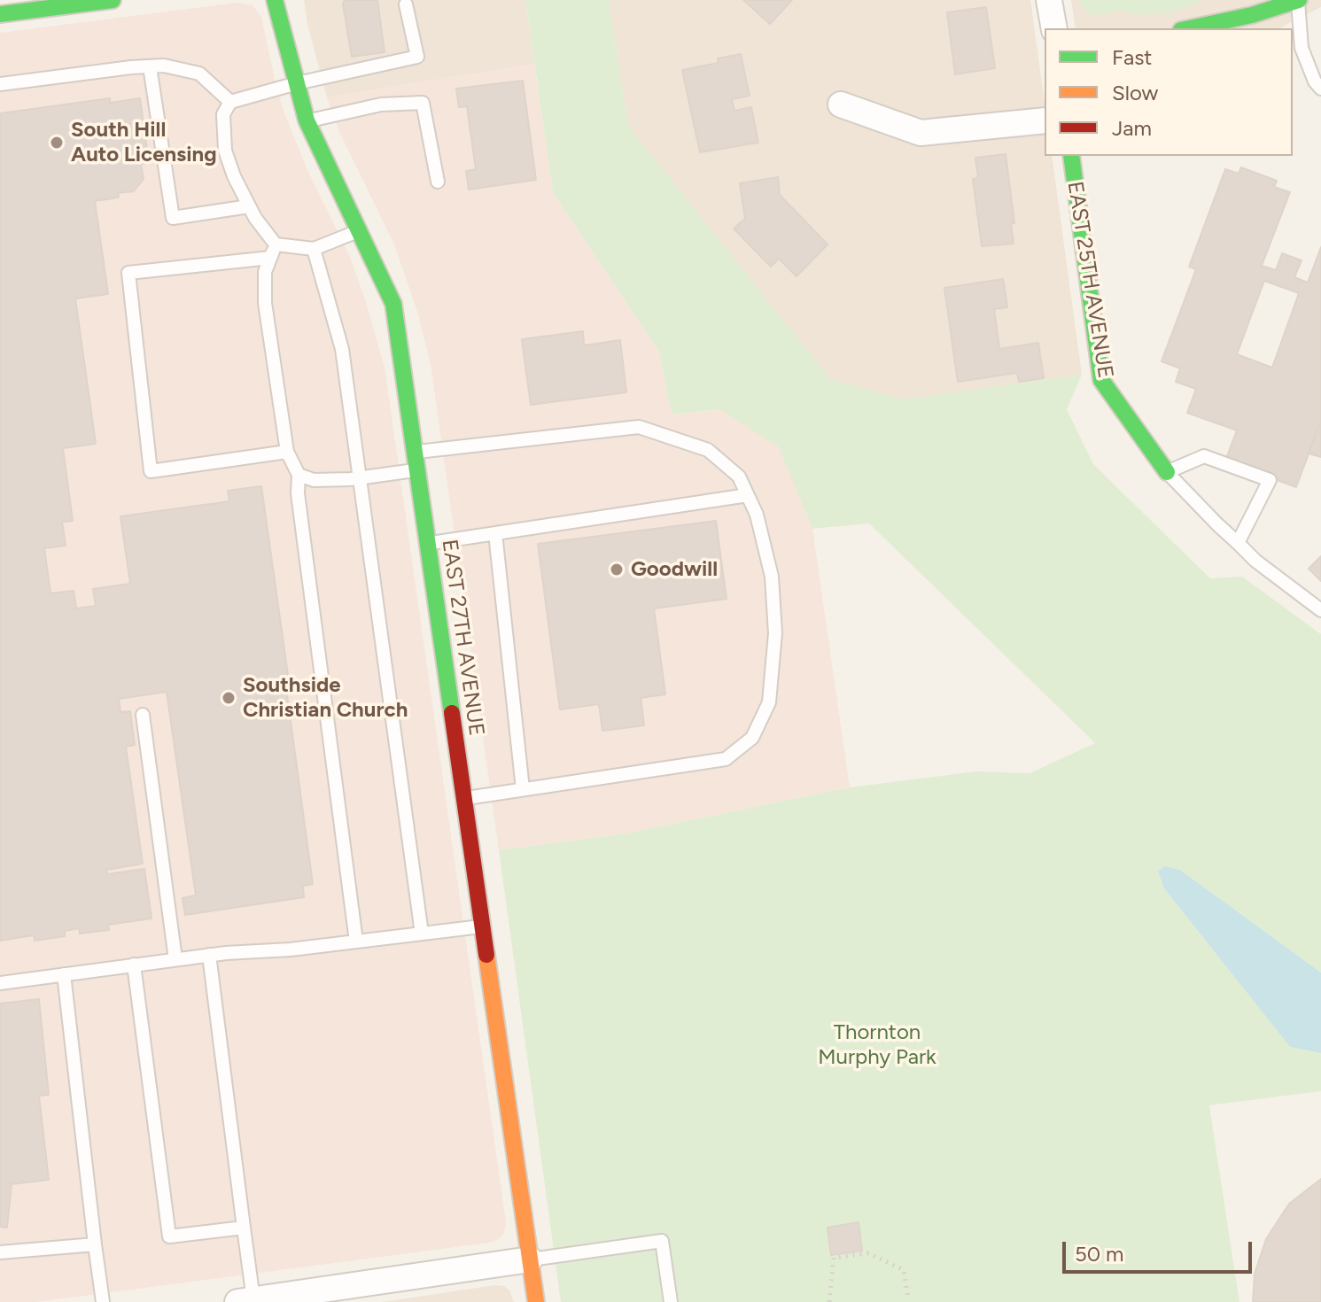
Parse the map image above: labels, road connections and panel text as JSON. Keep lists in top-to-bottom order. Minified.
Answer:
{"streets":{"street":["EAST 25TH AVENUE","EAST 27TH AVENUE"]},"parks":["Thornton Murphy Park"],"places":["South Hill Auto Licensing","Goodwill","Southside Christian Church"],"legend":["Fast","Slow","Jam"],"scale_bar":"50 m"}
